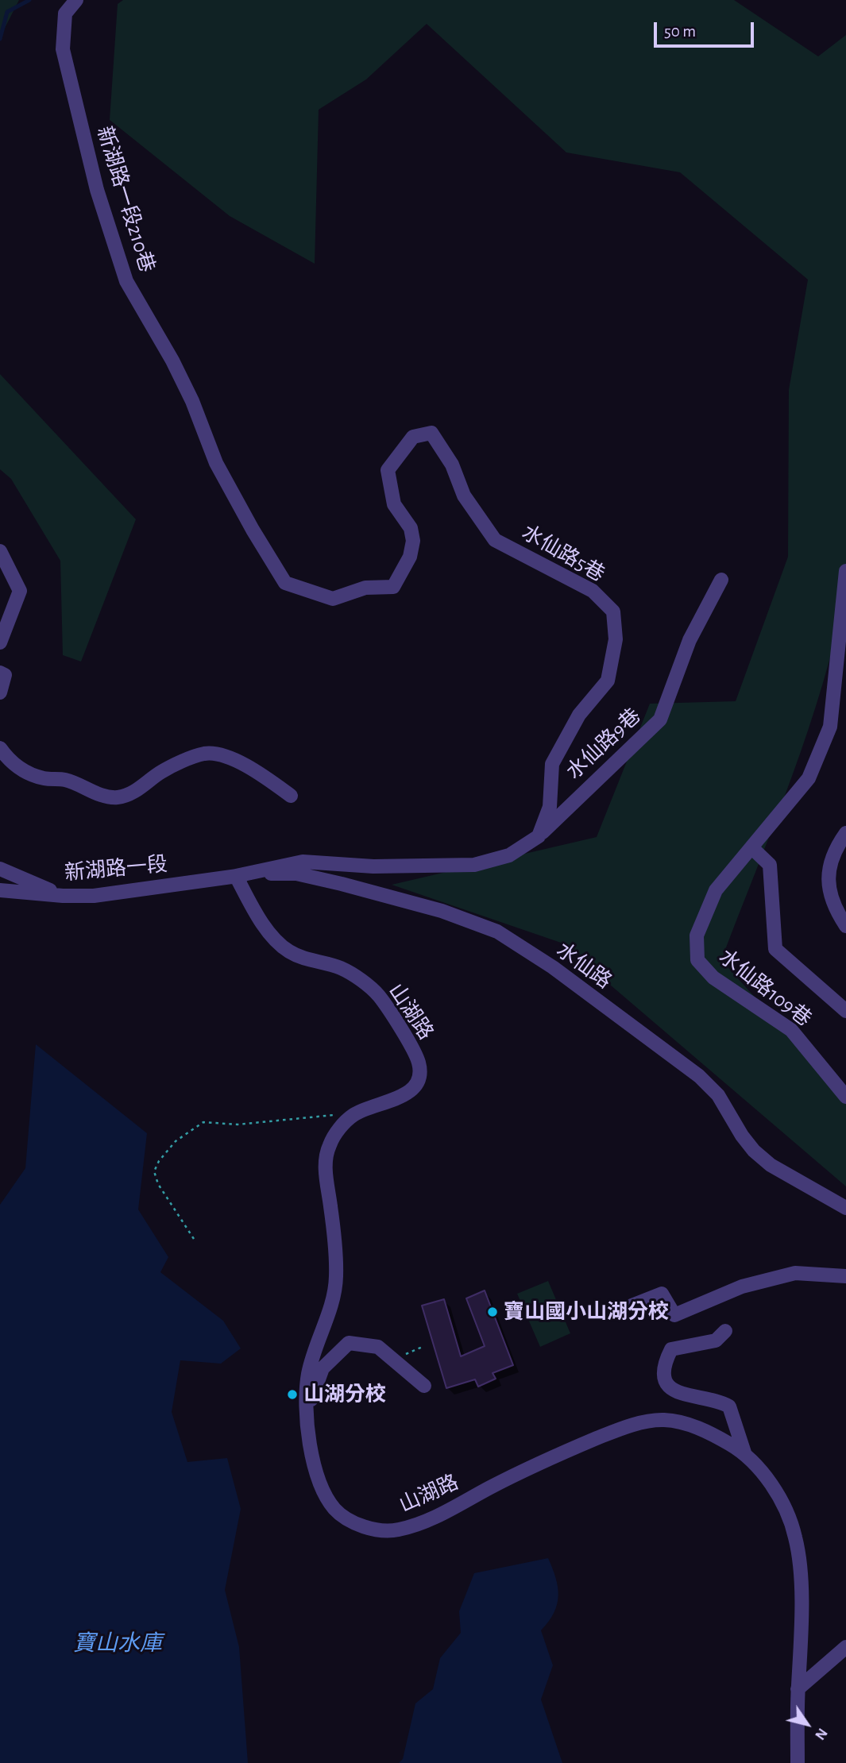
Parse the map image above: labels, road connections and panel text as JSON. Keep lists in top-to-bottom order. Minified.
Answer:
{"streets":{"street":["新湖路一段210巷","水仙路5巷","水仙路9巷","新湖路一段","水仙路","水仙路109巷","山湖路"]},"crossings":[["新湖路一段210巷","水仙路5巷"],["水仙路5巷","水仙路9巷"],["新湖路一段","水仙路"],["新湖路一段","山湖路"],["水仙路","山湖路"]],"water":["寶山水庫"],"places":["寶山國小山湖分校","山湖分校"],"scale_bar":"50 m","north":"bottom right"}
